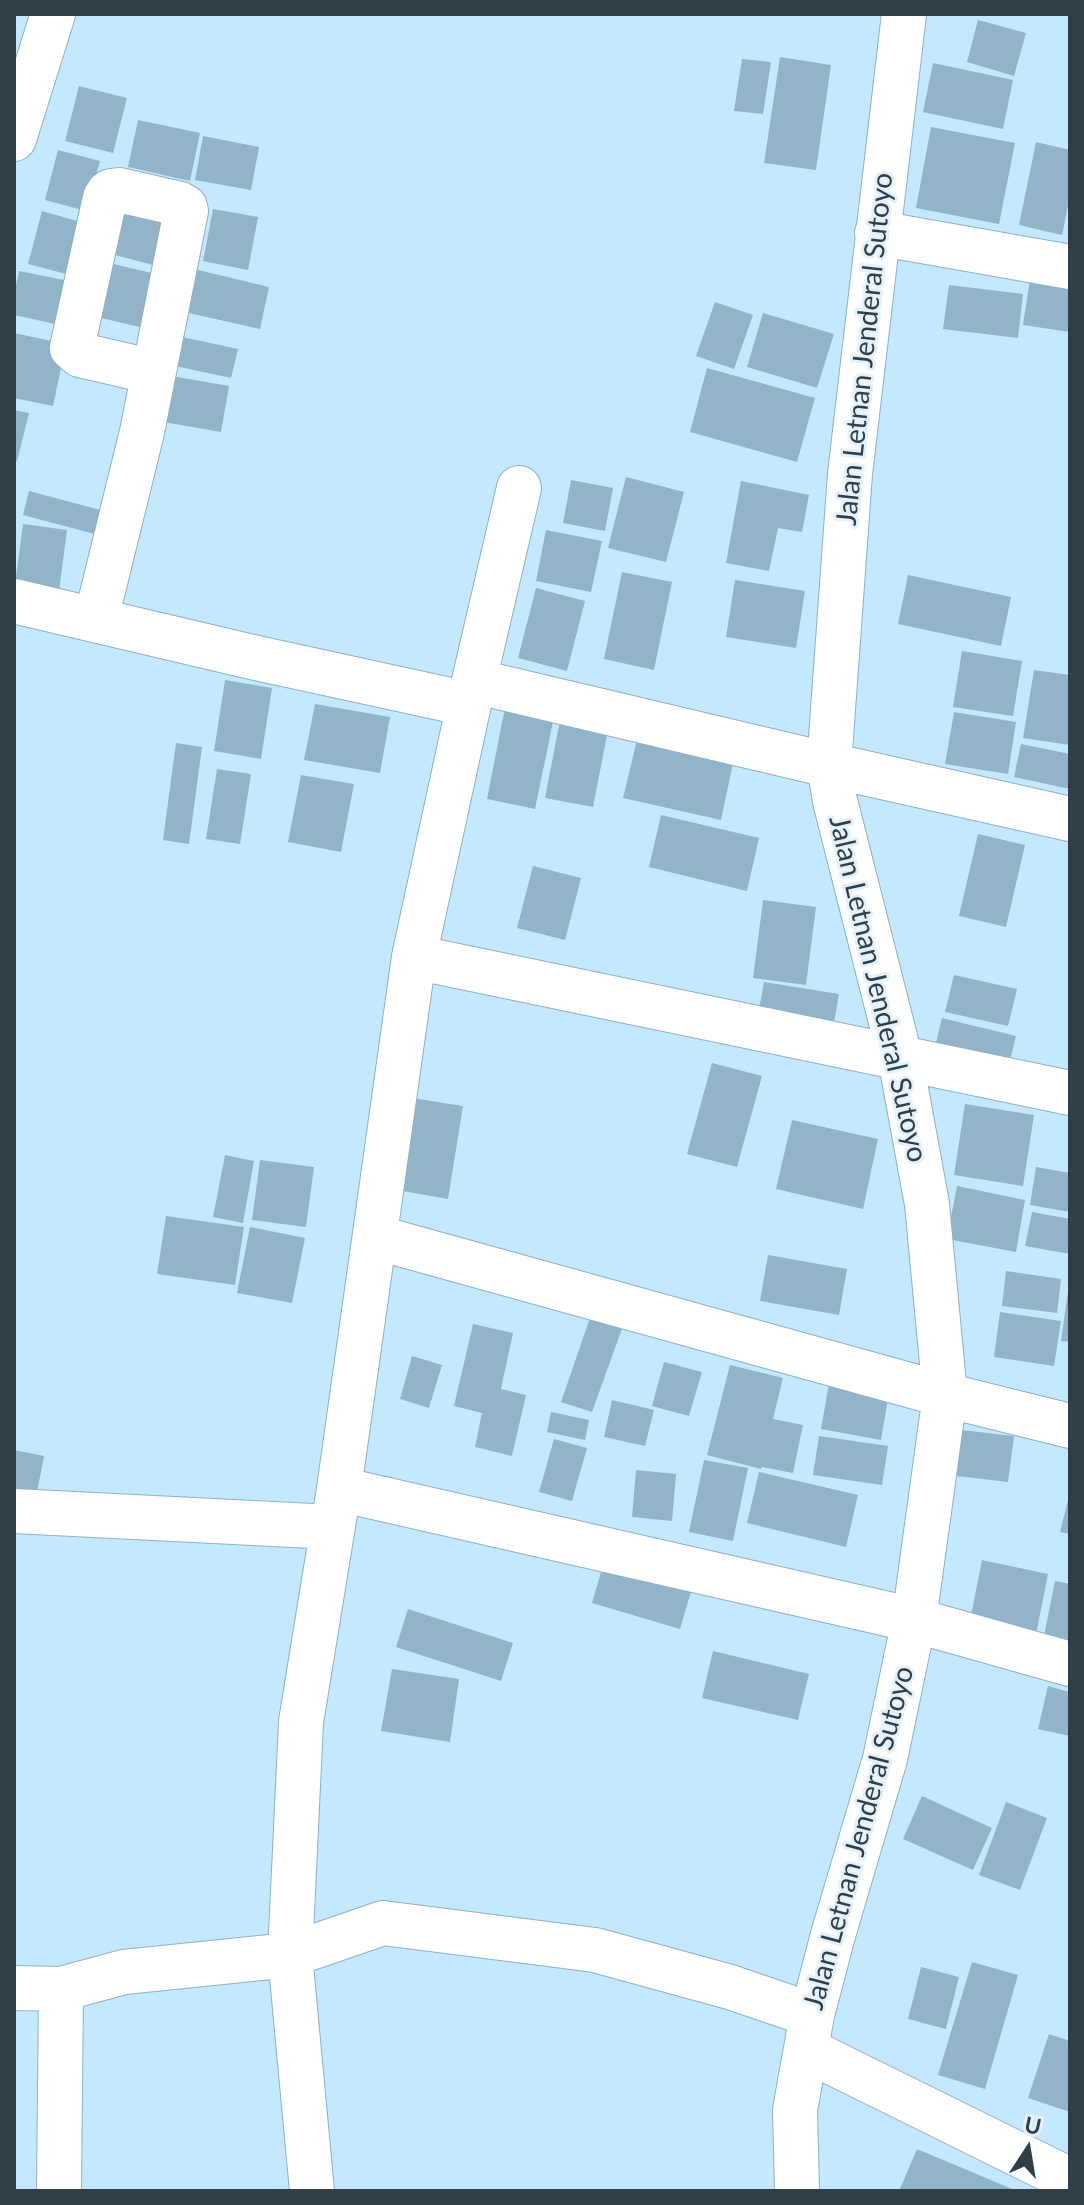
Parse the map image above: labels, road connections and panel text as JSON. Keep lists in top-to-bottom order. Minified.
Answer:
{"streets":{"street":["Jalan Letnan Jenderal Sutoyo"]},"north":"top"}
